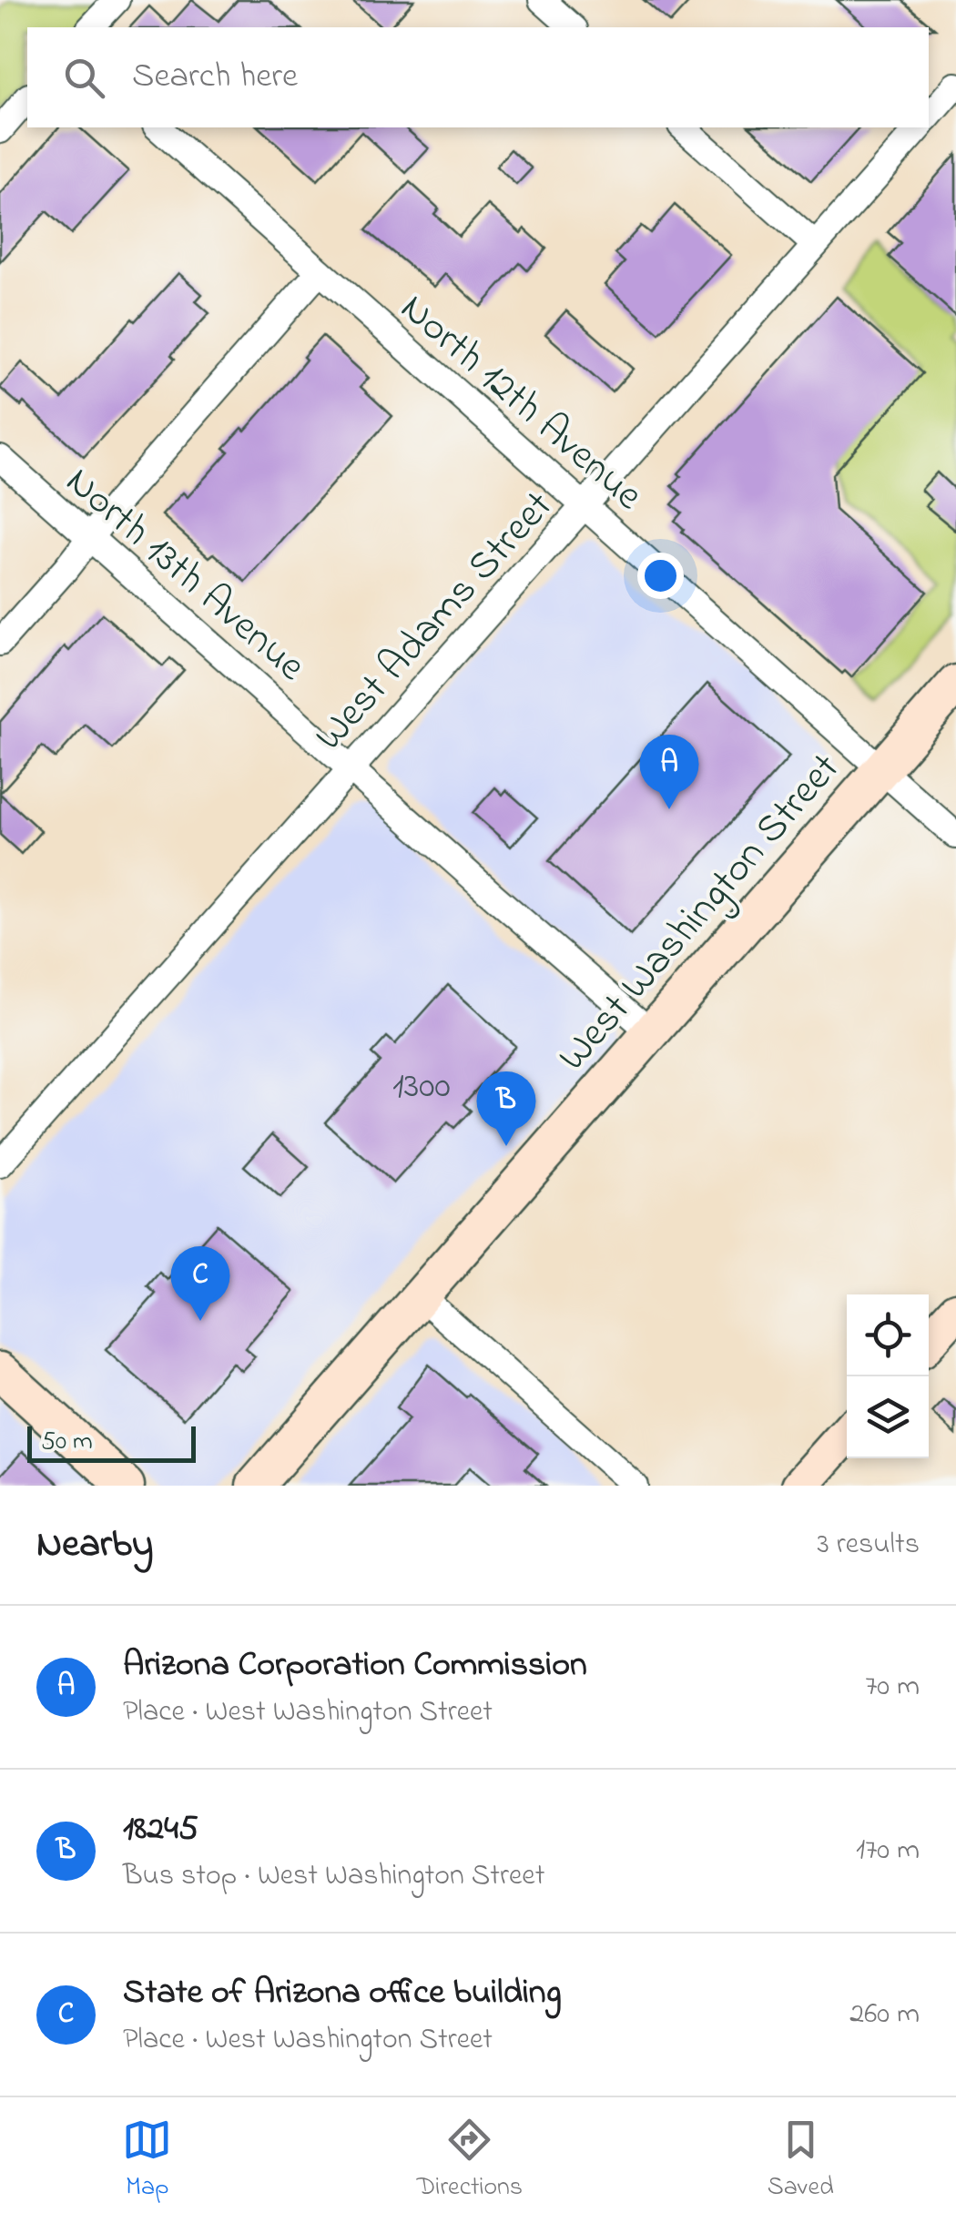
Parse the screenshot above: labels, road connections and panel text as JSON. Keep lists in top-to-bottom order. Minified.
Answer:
{"streets":{"main road":["West Washington Street"],"street":["North 12th Avenue","North 13th Avenue","West Adams Street"]},"crossings":[["North 12th Avenue","West Adams Street"],["North 12th Avenue","West Washington Street"],["North 13th Avenue","West Adams Street"],["North 13th Avenue","West Washington Street"]],"house_numbers":["1300"],"scale_bar":"50 m","page":{"search":"Search here","pins":["A","B","C"],"scale":"50 m","heading":["Nearby","3 results"],"list":[{"mark":"A","name":"Arizona Corporation Commission","note":"Place · West Washington Street","value":"70 m"},{"mark":"B","name":"18245","note":"Bus stop · West Washington Street","value":"170 m"},{"mark":"C","name":"State of Arizona office building","note":"Place · West Washington Street","value":"260 m"}],"nav":["Map","Directions","Saved"]}}
